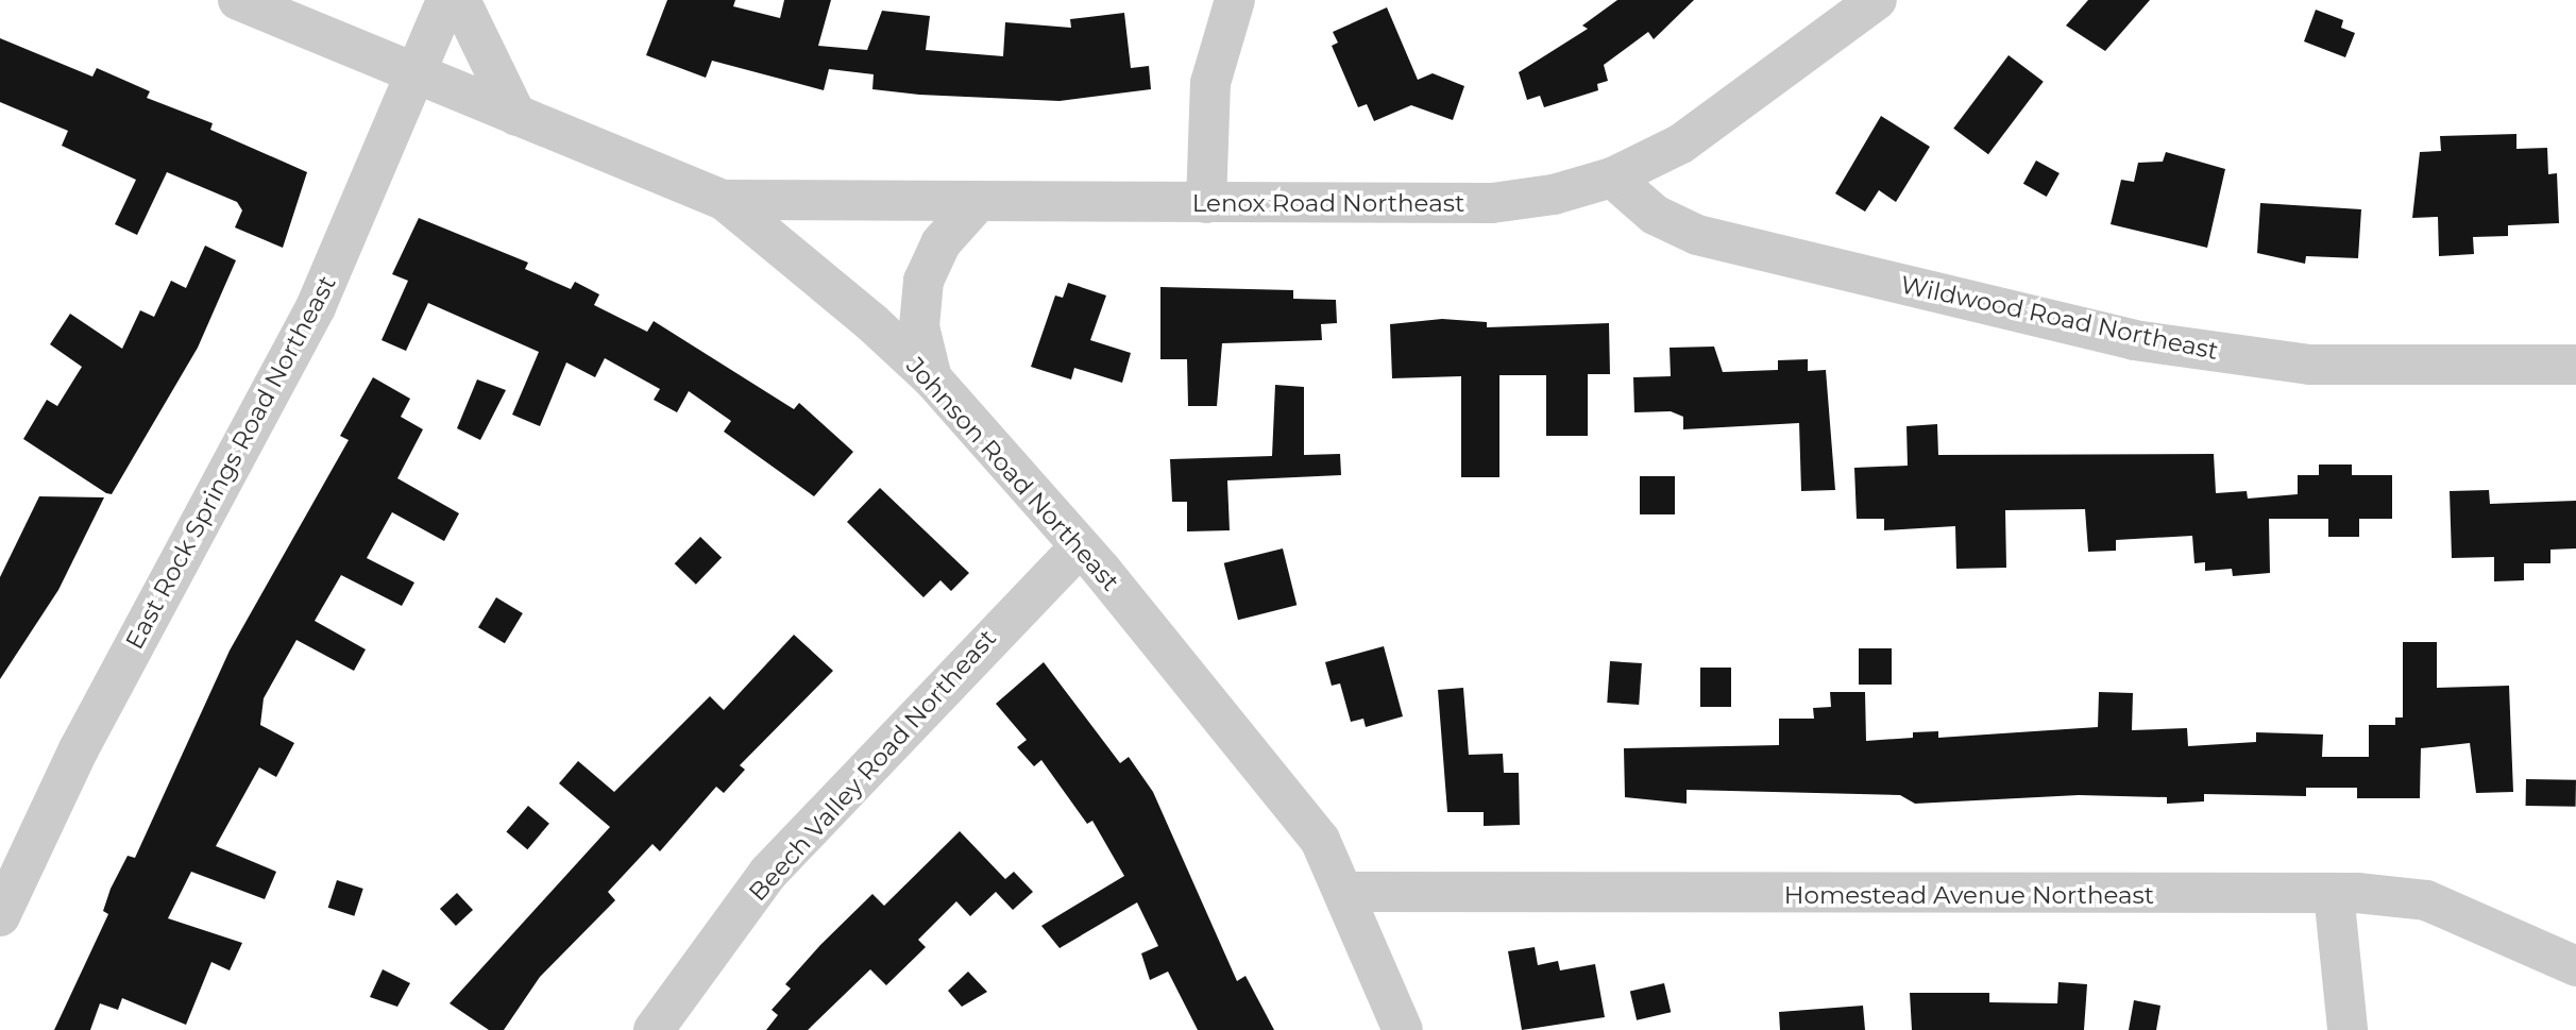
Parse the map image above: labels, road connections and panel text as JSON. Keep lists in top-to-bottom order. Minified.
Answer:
{"streets":{"street":["Lenox Road Northeast","Wildwood Road Northeast","East Rock Springs Road Northeast","Johnson Road Northeast","Beech Valley Road Northeast","Homestead Avenue Northeast"]},"crossings":[["Lenox Road Northeast","Wildwood Road Northeast"],["Lenox Road Northeast","Johnson Road Northeast"],["East Rock Springs Road Northeast","Johnson Road Northeast"],["Johnson Road Northeast","Beech Valley Road Northeast"],["Johnson Road Northeast","Homestead Avenue Northeast"]]}
